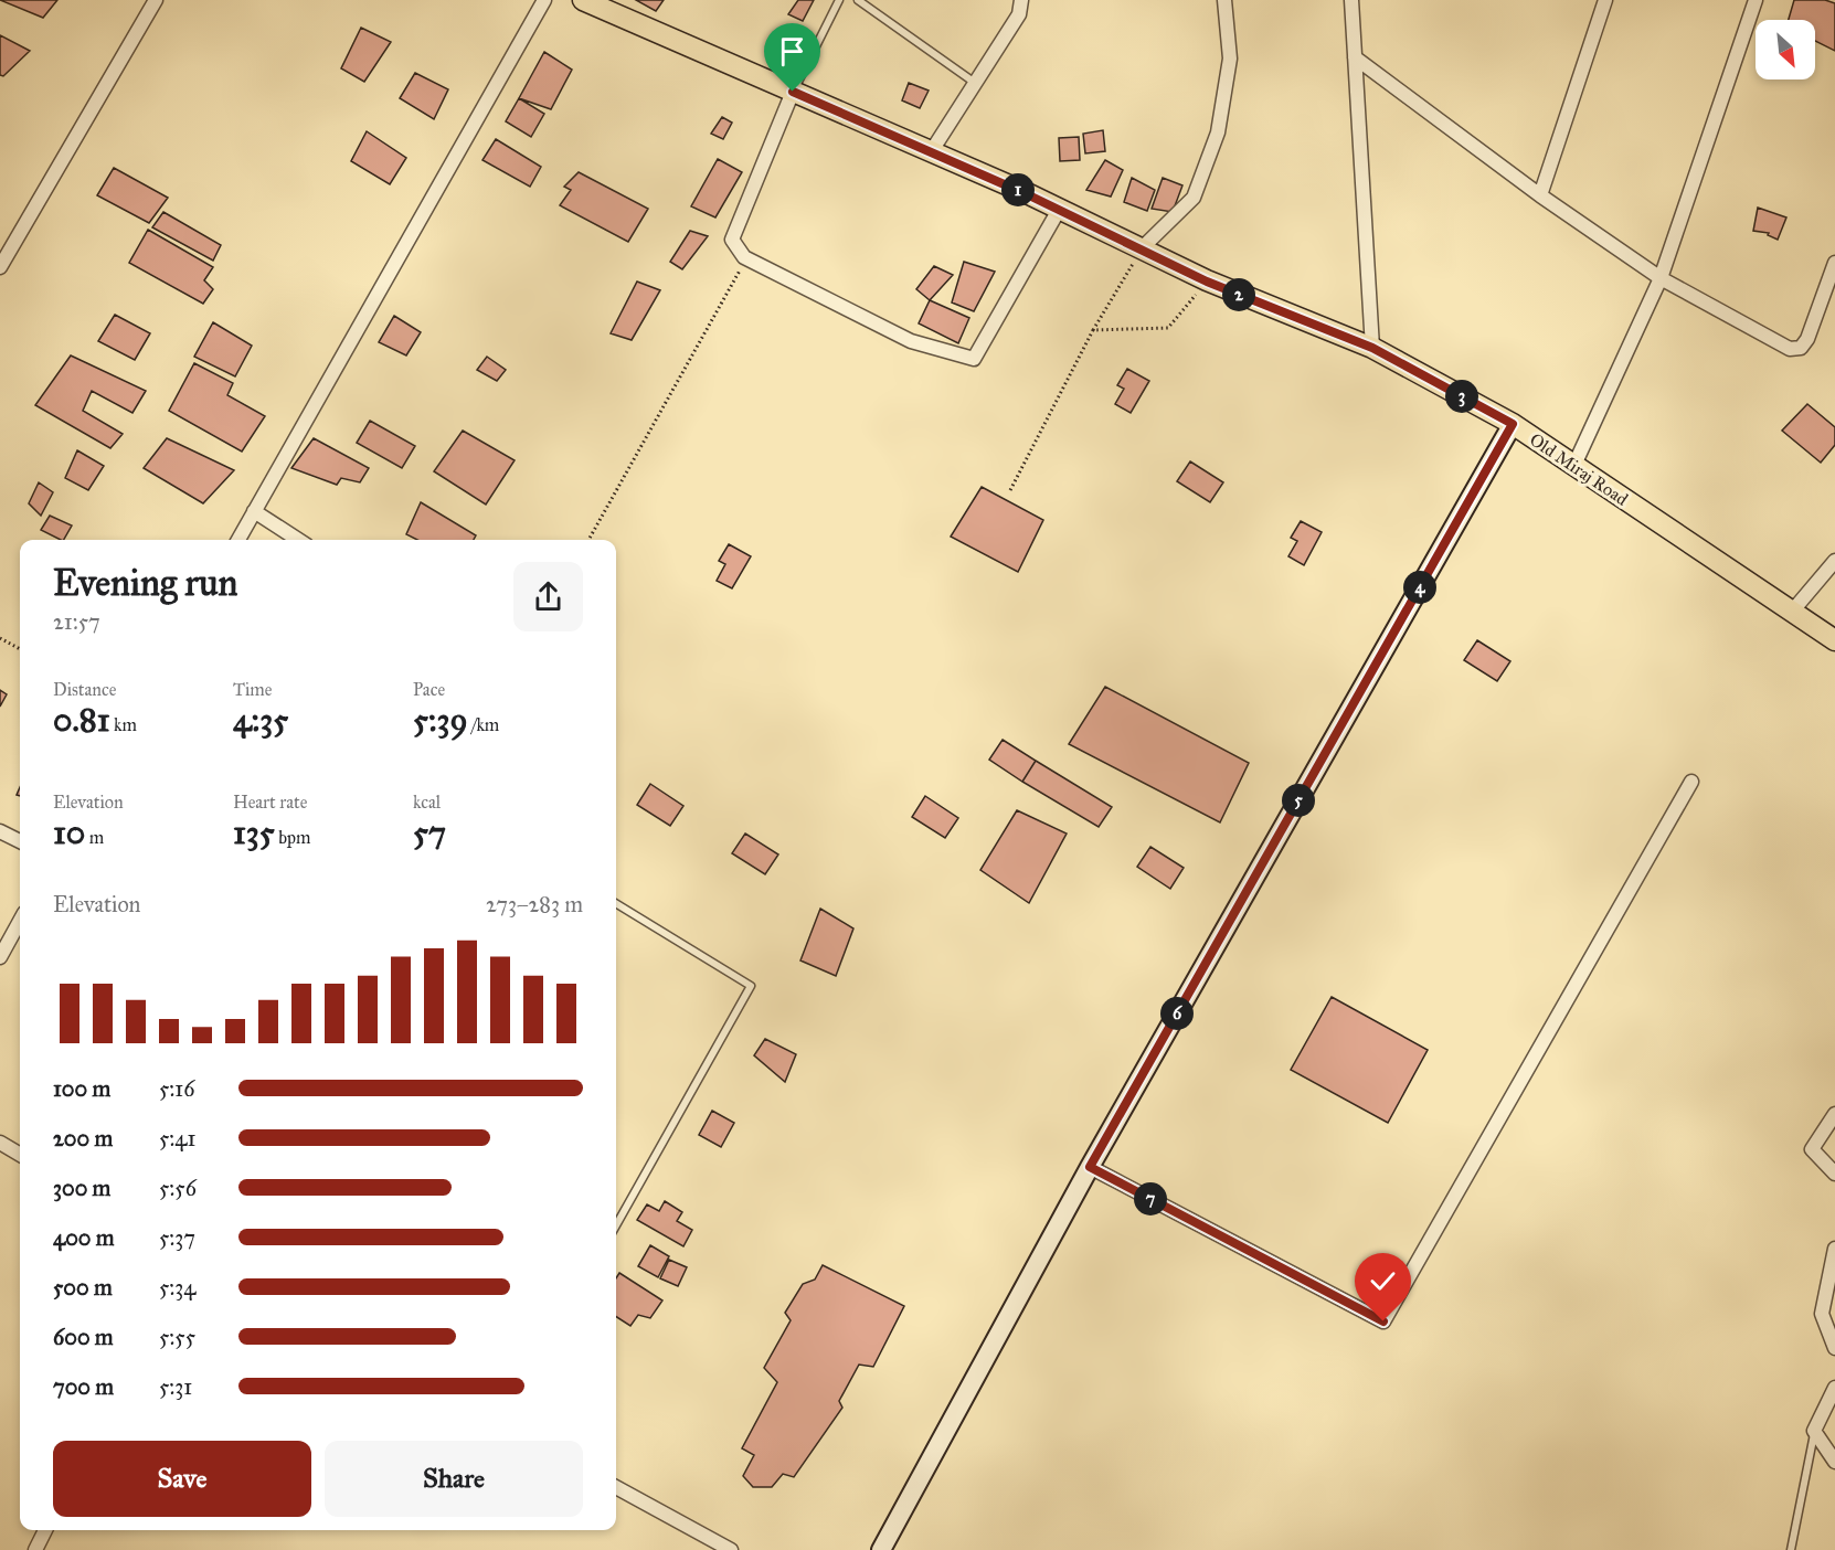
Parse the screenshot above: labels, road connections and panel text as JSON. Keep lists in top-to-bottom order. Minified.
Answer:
{"streets":{"main road":["Old Miraj Road"]},"north":"bottom right","page":{"pins":["1","2","3","4","5","6","7"],"heading":["Evening run","21:57"],"stats":[["Distance","0.81 km"],["Time","4:35"],["Pace","5:39 /km"],["Elevation","10 m"],["Heart rate","135 bpm"],["kcal","57"]],"chart":["Elevation","273–283 m"],"list":[{"name":"100 m","note":"5:16"},{"name":"200 m","note":"5:41"},{"name":"300 m","note":"5:56"},{"name":"400 m","note":"5:37"},{"name":"500 m","note":"5:34"},{"name":"600 m","note":"5:55"},{"name":"700 m","note":"5:31"}],"buttons":["Save","Share"]}}
